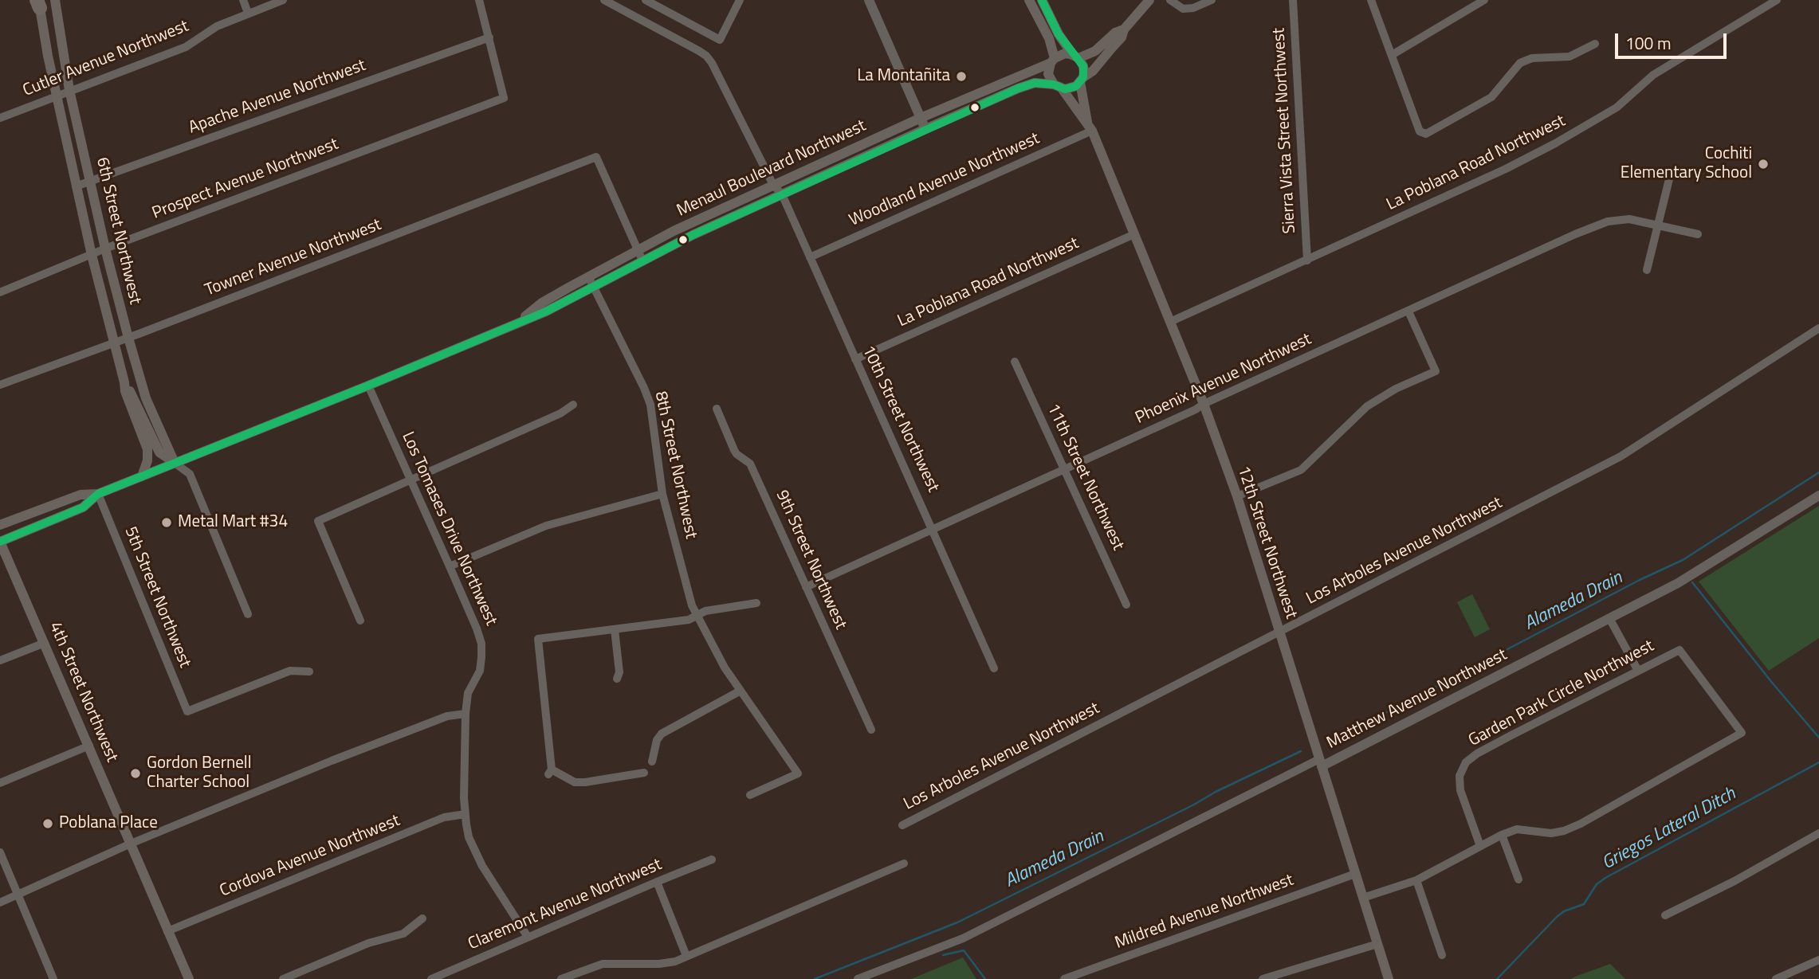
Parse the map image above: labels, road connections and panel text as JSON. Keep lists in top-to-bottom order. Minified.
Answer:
{"streets":{"main road":["Menaul Boulevard Northwest","6th Street Northwest","12th Street Northwest","4th Street Northwest"],"street":["Cutler Avenue Northwest","Apache Avenue Northwest","Sierra Vista Street Northwest","La Poblana Road Northwest","Prospect Avenue Northwest","Woodland Avenue Northwest","Towner Avenue Northwest","Phoenix Avenue Northwest","10th Street Northwest","8th Street Northwest","11th Street Northwest","Los Tomases Drive Northwest","Los Arboles Avenue Northwest","9th Street Northwest","5th Street Northwest","Garden Park Circle Northwest","Matthew Avenue Northwest","Cordova Avenue Northwest","Claremont Avenue Northwest","Mildred Avenue Northwest"]},"crossings":[["Cutler Avenue Northwest","6th Street Northwest"],["Apache Avenue Northwest","Prospect Avenue Northwest"],["Apache Avenue Northwest","6th Street Northwest"],["Sierra Vista Street Northwest","La Poblana Road Northwest"],["La Poblana Road Northwest","10th Street Northwest"],["La Poblana Road Northwest","12th Street Northwest"],["Menaul Boulevard Northwest","6th Street Northwest"],["Menaul Boulevard Northwest","Towner Avenue Northwest"],["Menaul Boulevard Northwest","10th Street Northwest"],["Menaul Boulevard Northwest","8th Street Northwest"],["Menaul Boulevard Northwest","Los Tomases Drive Northwest"],["Menaul Boulevard Northwest","12th Street Northwest"],["Menaul Boulevard Northwest","5th Street Northwest"],["Menaul Boulevard Northwest","4th Street Northwest"],["Prospect Avenue Northwest","6th Street Northwest"],["Woodland Avenue Northwest","10th Street Northwest"],["Woodland Avenue Northwest","12th Street Northwest"],["6th Street Northwest","Towner Avenue Northwest"],["Phoenix Avenue Northwest","10th Street Northwest"],["Phoenix Avenue Northwest","11th Street Northwest"],["Phoenix Avenue Northwest","12th Street Northwest"],["Phoenix Avenue Northwest","9th Street Northwest"],["Los Tomases Drive Northwest","Cordova Avenue Northwest"],["Los Tomases Drive Northwest","Claremont Avenue Northwest"],["12th Street Northwest","Los Arboles Avenue Northwest"],["12th Street Northwest","Matthew Avenue Northwest"],["12th Street Northwest","Mildred Avenue Northwest"],["4th Street Northwest","Cordova Avenue Northwest"]],"water":["Alameda Drain","Griegos Lateral Ditch"],"places":["La Montañita","Cochiti Elementary School","Metal Mart #34","Gordon Bernell Charter School","Poblana Place"],"scale_bar":"100 m"}
